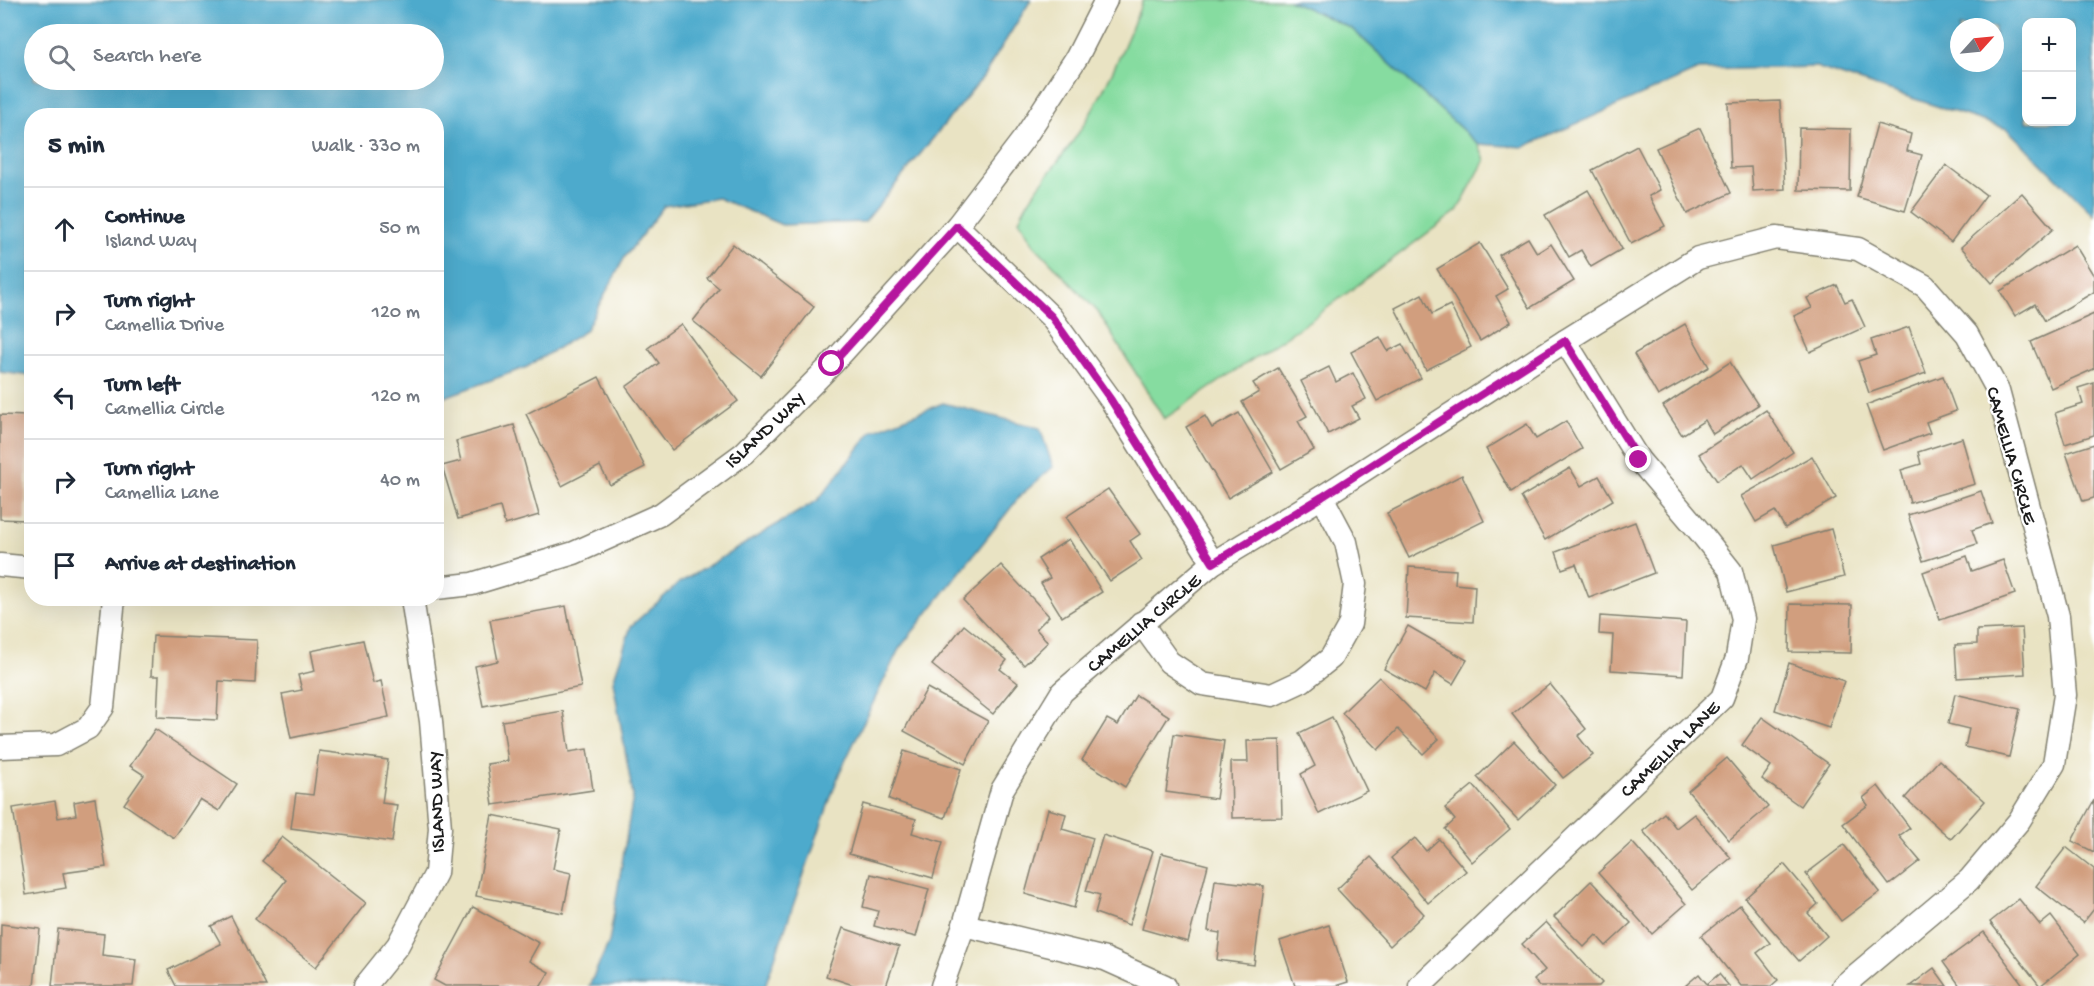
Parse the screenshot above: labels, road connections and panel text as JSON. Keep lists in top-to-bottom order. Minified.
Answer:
{"streets":{"street":["ISLAND WAY","CAMELLIA CIRCLE","CAMELLIA LANE"]},"crossings":[["CAMELLIA CIRCLE","CAMELLIA LANE"]],"north":"top right","page":{"map_buttons":["+","−"],"search":"Search here","heading":["5 min","Walk · 330 m"],"list":[["Continue","Island Way","50 m"],["Turn right","Camellia Drive","120 m"],["Turn left","Camellia Circle","120 m"],["Turn right","Camellia Lane","40 m"],"Arrive at destination"]}}
